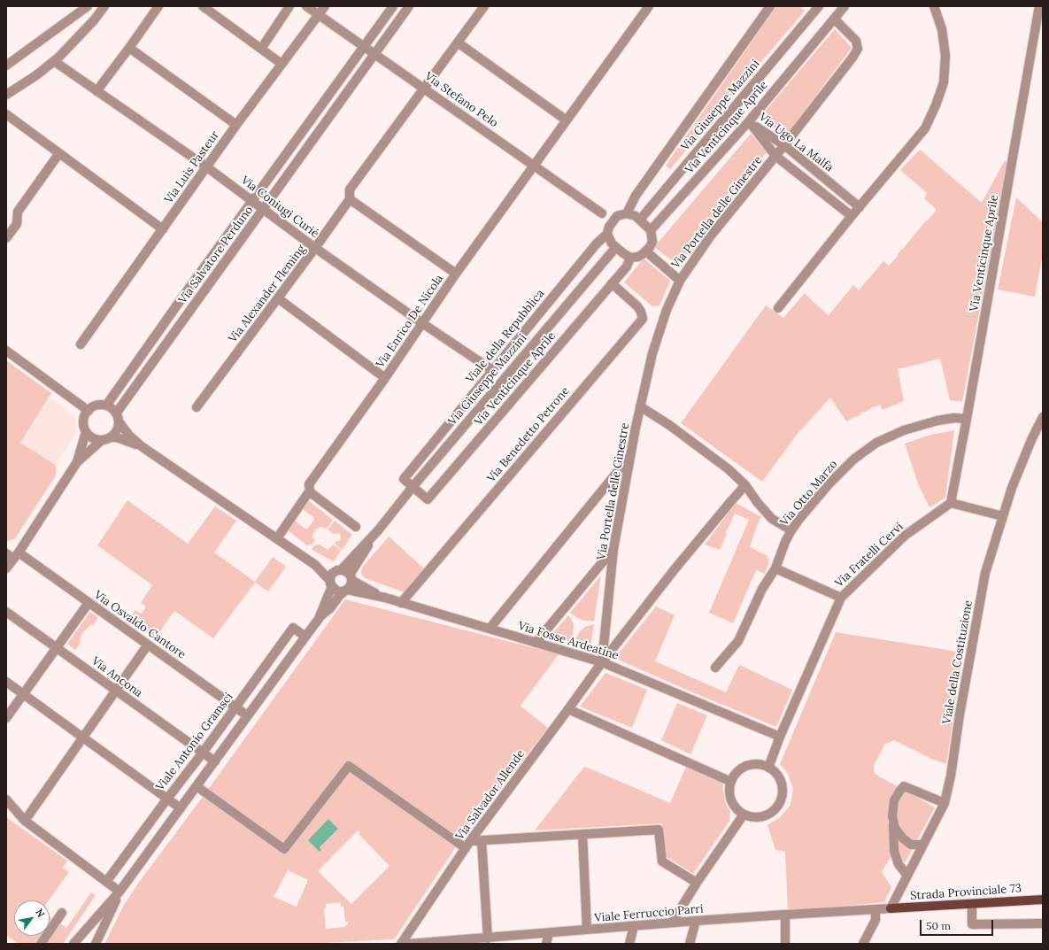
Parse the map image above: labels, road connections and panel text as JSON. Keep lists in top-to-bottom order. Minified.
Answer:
{"streets":{"main road":["Strada Provinciale 73"],"street":["Via Stefano Pelo","Via Giuseppe Mazzini","Via Venticinque Aprile","Via Ugo La Malfa","Via Luis Pasteur","Via Coniugi Curié","Via Portella delle Ginestre","Via Salvatore Perduno","Via Alexander Fleming","Via Enrico De Nicola","Viale della Repubblica","Via Benedetto Petrone","Via Otto Marzo","Via Fratelli Cervi","Via Osvaldo Cantore","Via Fosse Ardeatine","Viale della Costituzione","Via Ancona","Viale Antonio Gramsci","Via Salvador Allende","Viale Ferruccio Parri"]},"crossings":[["Via Stefano Pelo","Via Giuseppe Mazzini"],["Via Stefano Pelo","Via Venticinque Aprile"],["Via Stefano Pelo","Via Luis Pasteur"],["Via Stefano Pelo","Via Salvatore Perduno"],["Via Stefano Pelo","Via Alexander Fleming"],["Via Stefano Pelo","Via Enrico De Nicola"],["Via Stefano Pelo","Viale della Repubblica"],["Via Giuseppe Mazzini","Via Venticinque Aprile"],["Via Giuseppe Mazzini","Viale della Repubblica"],["Via Venticinque Aprile","Via Ugo La Malfa"],["Via Venticinque Aprile","Via Portella delle Ginestre"],["Via Venticinque Aprile","Viale della Repubblica"],["Via Venticinque Aprile","Via Benedetto Petrone"],["Via Venticinque Aprile","Via Otto Marzo"],["Via Venticinque Aprile","Via Fratelli Cervi"],["Via Ugo La Malfa","Via Portella delle Ginestre"],["Via Luis Pasteur","Via Coniugi Curié"],["Via Coniugi Curié","Via Salvatore Perduno"],["Via Coniugi Curié","Via Alexander Fleming"],["Via Coniugi Curié","Via Enrico De Nicola"],["Via Coniugi Curié","Viale della Repubblica"],["Via Portella delle Ginestre","Via Fosse Ardeatine"],["Via Portella delle Ginestre","Via Salvador Allende"],["Via Benedetto Petrone","Via Fosse Ardeatine"],["Via Fratelli Cervi","Via Fosse Ardeatine"],["Via Osvaldo Cantore","Viale Antonio Gramsci"],["Via Fosse Ardeatine","Via Salvador Allende"],["Viale della Costituzione","Strada Provinciale 73"],["Viale della Costituzione","Viale Ferruccio Parri"],["Via Ancona","Viale Antonio Gramsci"],["Strada Provinciale 73","Viale Ferruccio Parri"]],"scale_bar":"50 m","north":"top right"}
